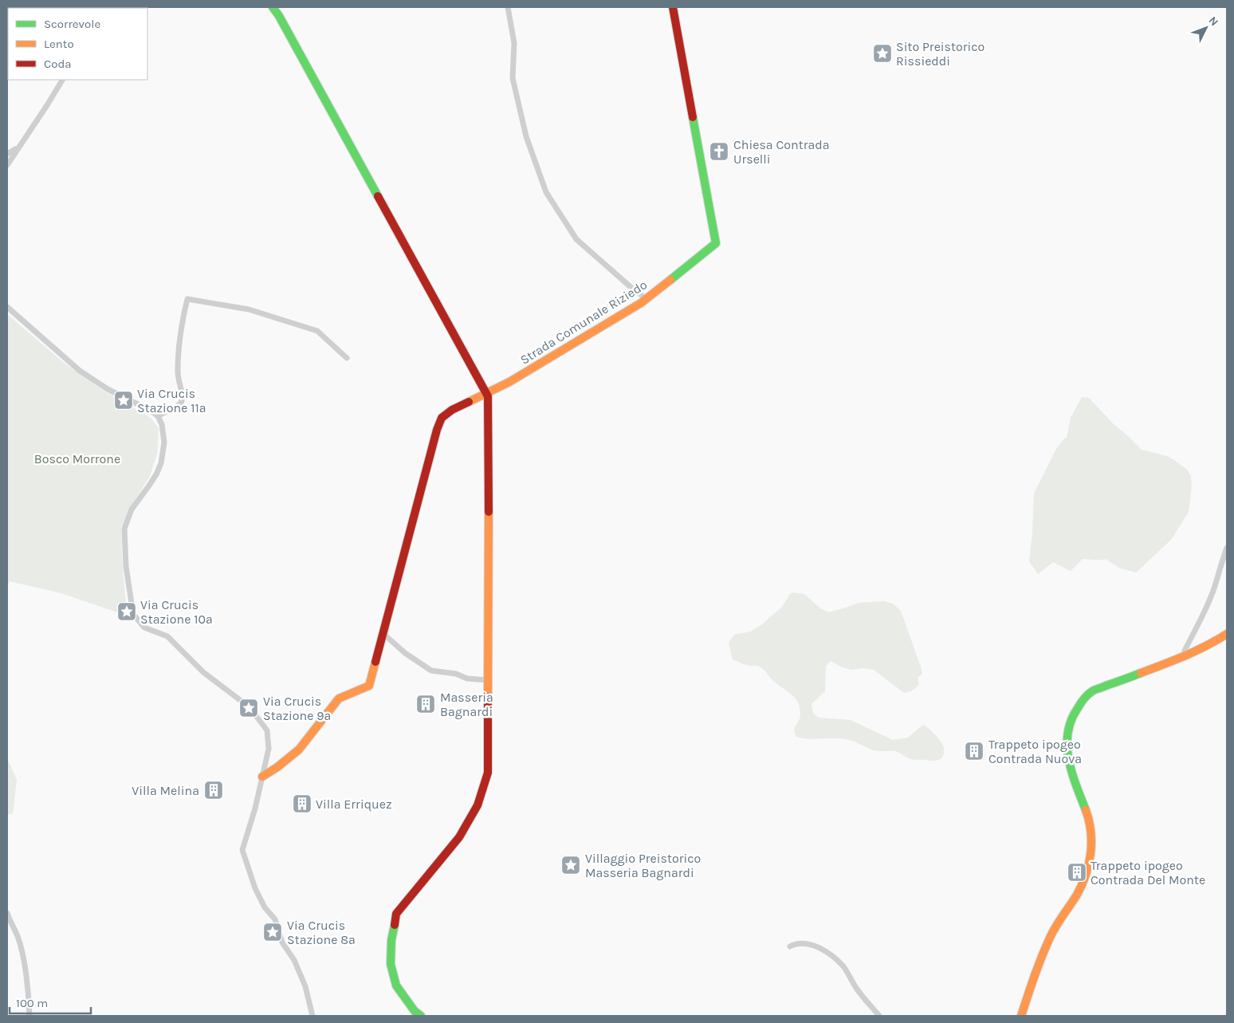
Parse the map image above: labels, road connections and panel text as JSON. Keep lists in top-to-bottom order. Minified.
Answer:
{"streets":{"street":["Strada Comunale Riziedo"]},"parks":["Bosco Morrone"],"places":{"place":["Sito Preistorico Rissieddi","Via Crucis Stazione 11ª","Via Crucis Stazione 10ª","Via Crucis Stazione 9ª","Villaggio Preistorico Masseria Bagnardi","Via Crucis Stazione 8ª"],"church":["Chiesa Contrada Urselli"],"building":["Masseria Bagnardi","Trappeto ipogeo Contrada Nuova","Villa Melina","Villa Erriquez","Trappeto ipogeo Contrada Del Monte"]},"legend":["Scorrevole","Lento","Coda"],"scale_bar":"100 m","north":"top right"}
